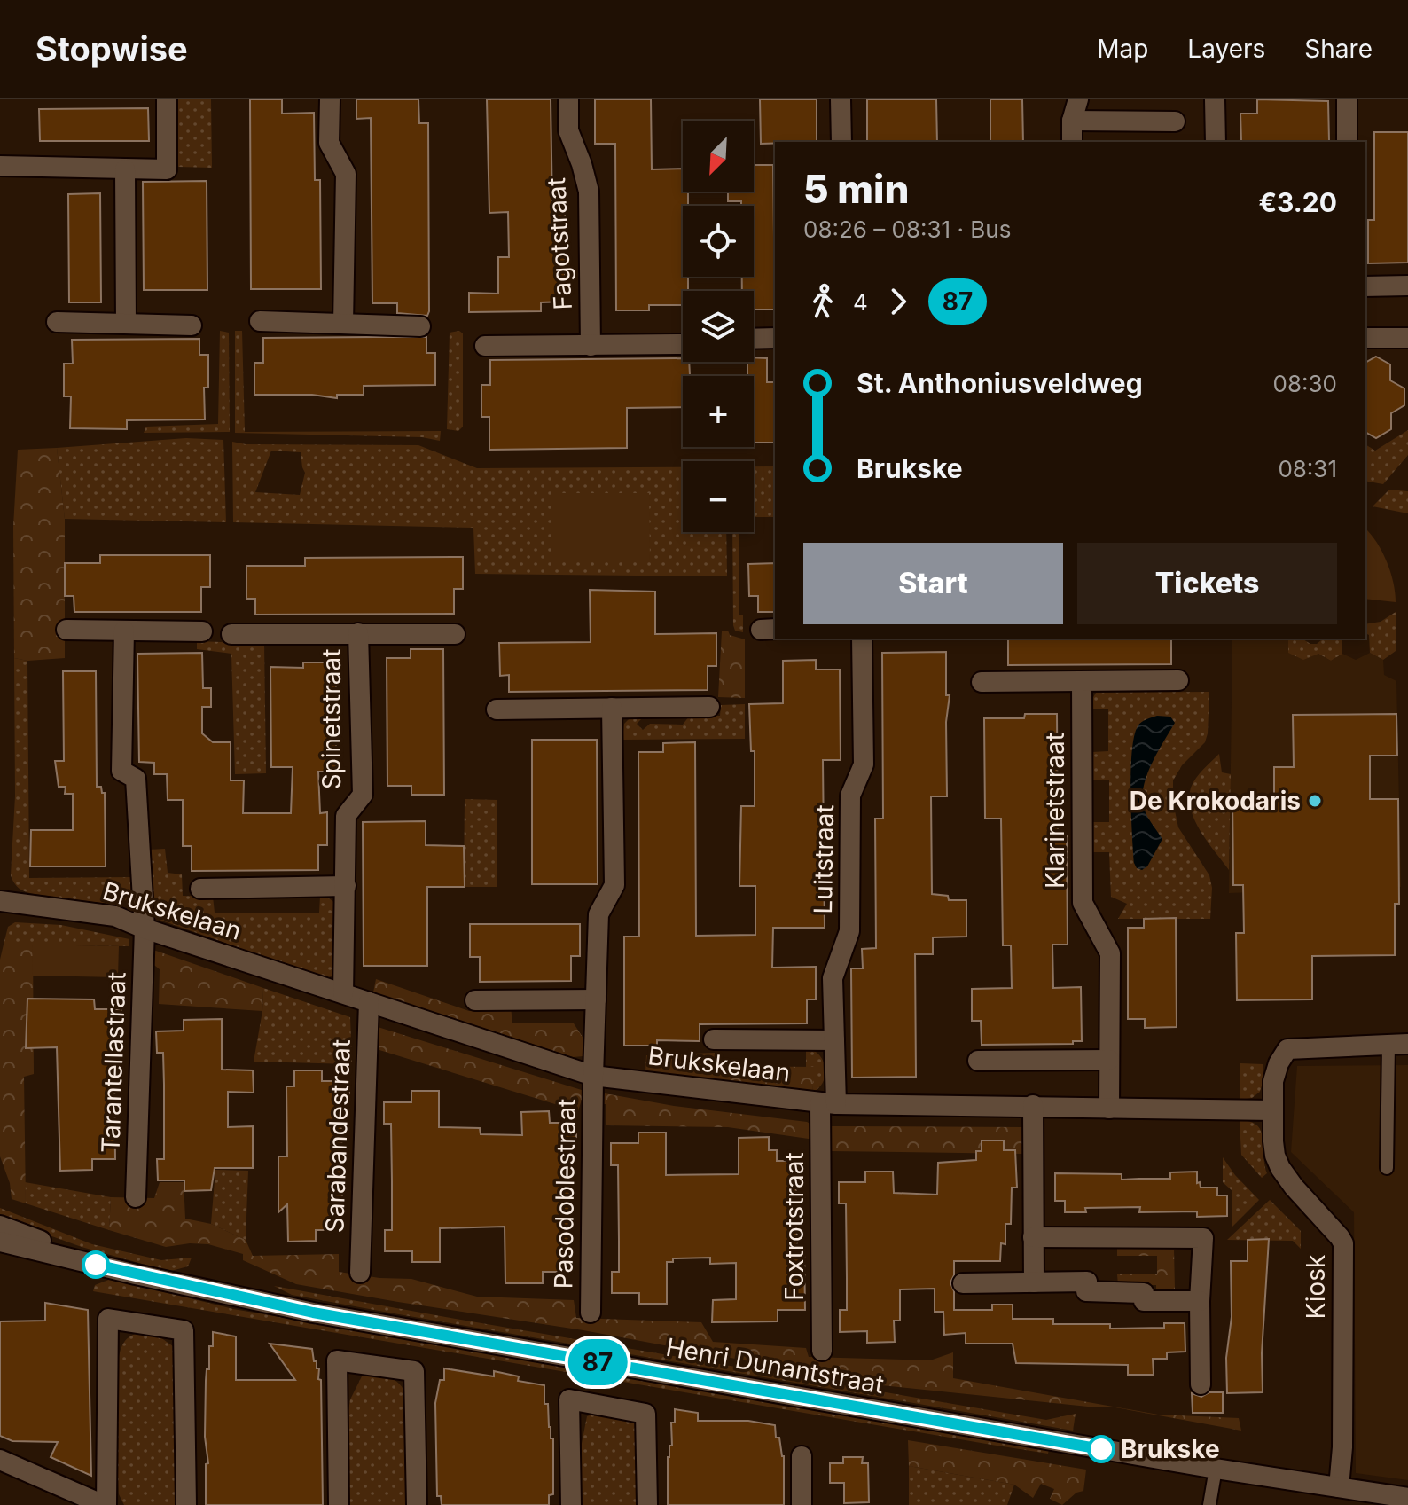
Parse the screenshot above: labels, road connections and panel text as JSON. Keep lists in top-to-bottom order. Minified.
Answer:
{"streets":{"street":["Fagotstraat","Spinetstraat","Klarinetstraat","Luitstraat","Brukskelaan","Tarantellastraat","Sarabandestraat","Pasodoblestraat","Foxtrotstraat","Kiosk","Henri Dunantstraat"]},"crossings":[["Spinetstraat","Brukskelaan"],["Klarinetstraat","Brukskelaan"],["Luitstraat","Brukskelaan"],["Luitstraat","Foxtrotstraat"],["Brukskelaan","Tarantellastraat"],["Brukskelaan","Sarabandestraat"],["Brukskelaan","Pasodoblestraat"],["Brukskelaan","Foxtrotstraat"],["Brukskelaan","Kiosk"],["Kiosk","Henri Dunantstraat"]],"places":["De Krokodaris","Brukske"],"lines":["bus line 87"],"north":"bottom left","page":{"header":"Stopwise","nav":["Map","Layers","Share"],"on_map":"87","map_buttons":["+","−"],"heading":["5 min","08:26 – 08:31 · Bus","€3.20"],"legs":["4","87"],"list":[{"name":"St. Anthoniusveldweg","value":"08:30"},{"name":"Brukske","value":"08:31"}],"buttons":["Start","Tickets"]}}
